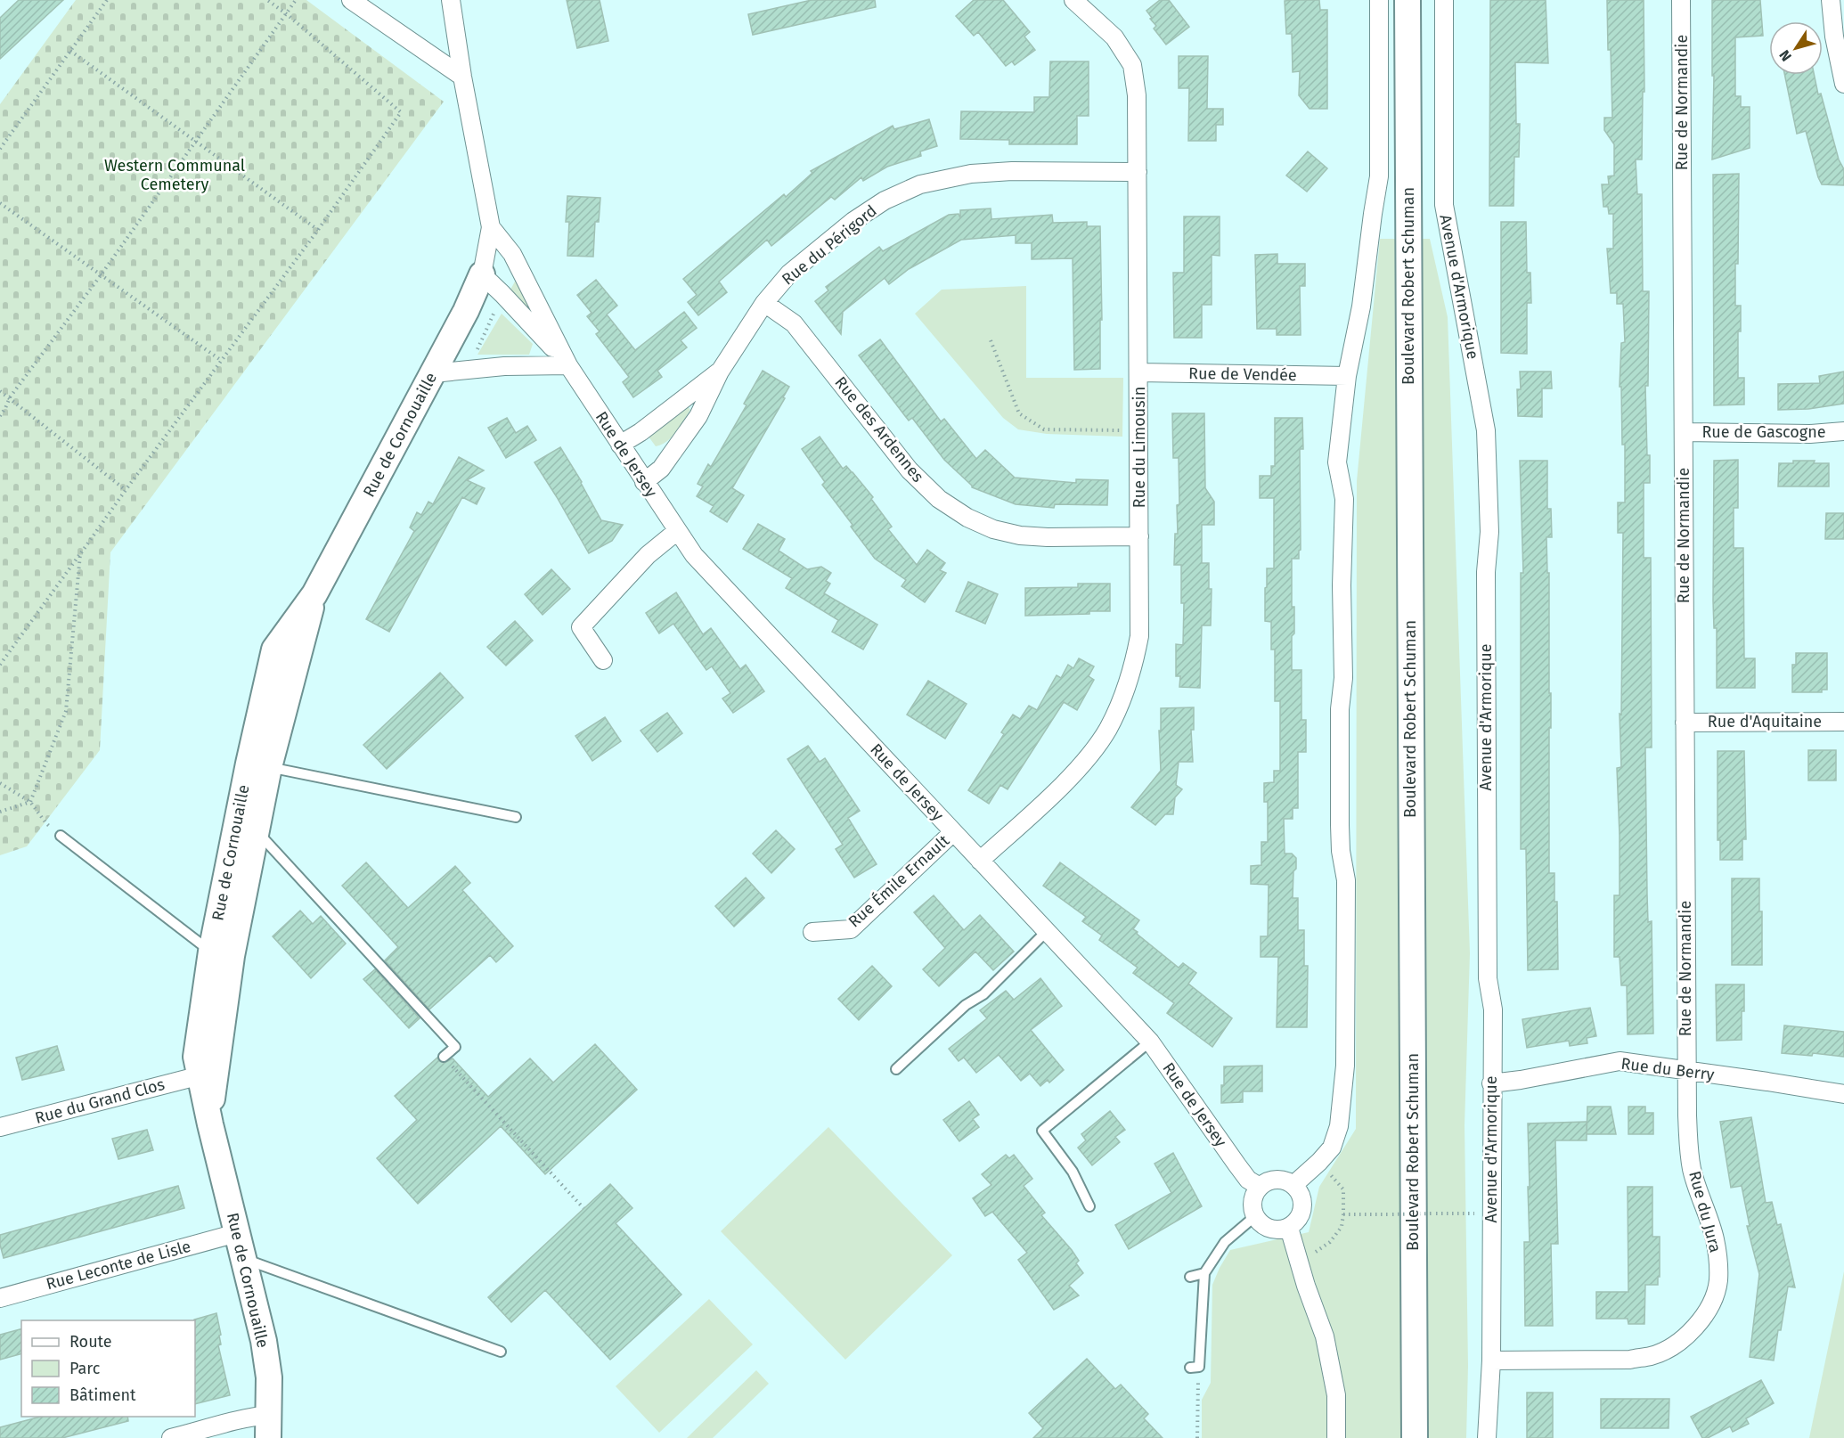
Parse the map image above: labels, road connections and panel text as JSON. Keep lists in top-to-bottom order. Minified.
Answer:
{"streets":{"street":["Rue de Normandie","Rue du Périgord","Boulevard Robert Schuman","Avenue d'Armorique","Rue de Vendée","Rue des Ardennes","Rue de Gascogne","Rue de Cornouaille","Rue du Limousin","Rue de Jersey","Rue d'Aquitaine","Rue Émile Ernault","Rue du Berry","Rue du Grand Clos","Rue du Jura","Rue Leconte de Lisle"]},"crossings":[["Rue de Normandie","Rue de Gascogne"],["Rue de Normandie","Rue d'Aquitaine"],["Rue de Normandie","Rue du Berry"],["Rue de Normandie","Rue du Jura"],["Rue du Périgord","Rue des Ardennes"],["Rue du Périgord","Rue du Limousin"],["Rue du Périgord","Rue de Jersey"],["Avenue d'Armorique","Rue du Berry"],["Avenue d'Armorique","Rue du Jura"],["Rue de Vendée","Rue du Limousin"],["Rue des Ardennes","Rue du Limousin"],["Rue de Cornouaille","Rue de Jersey"],["Rue de Cornouaille","Rue du Grand Clos"],["Rue de Cornouaille","Rue Leconte de Lisle"],["Rue du Limousin","Rue de Jersey"],["Rue de Jersey","Rue Émile Ernault"],["Rue du Berry","Rue du Jura"]],"parks":["Western Communal Cemetery"],"legend":["Route","Parc","Bâtiment"],"north":"bottom left"}
